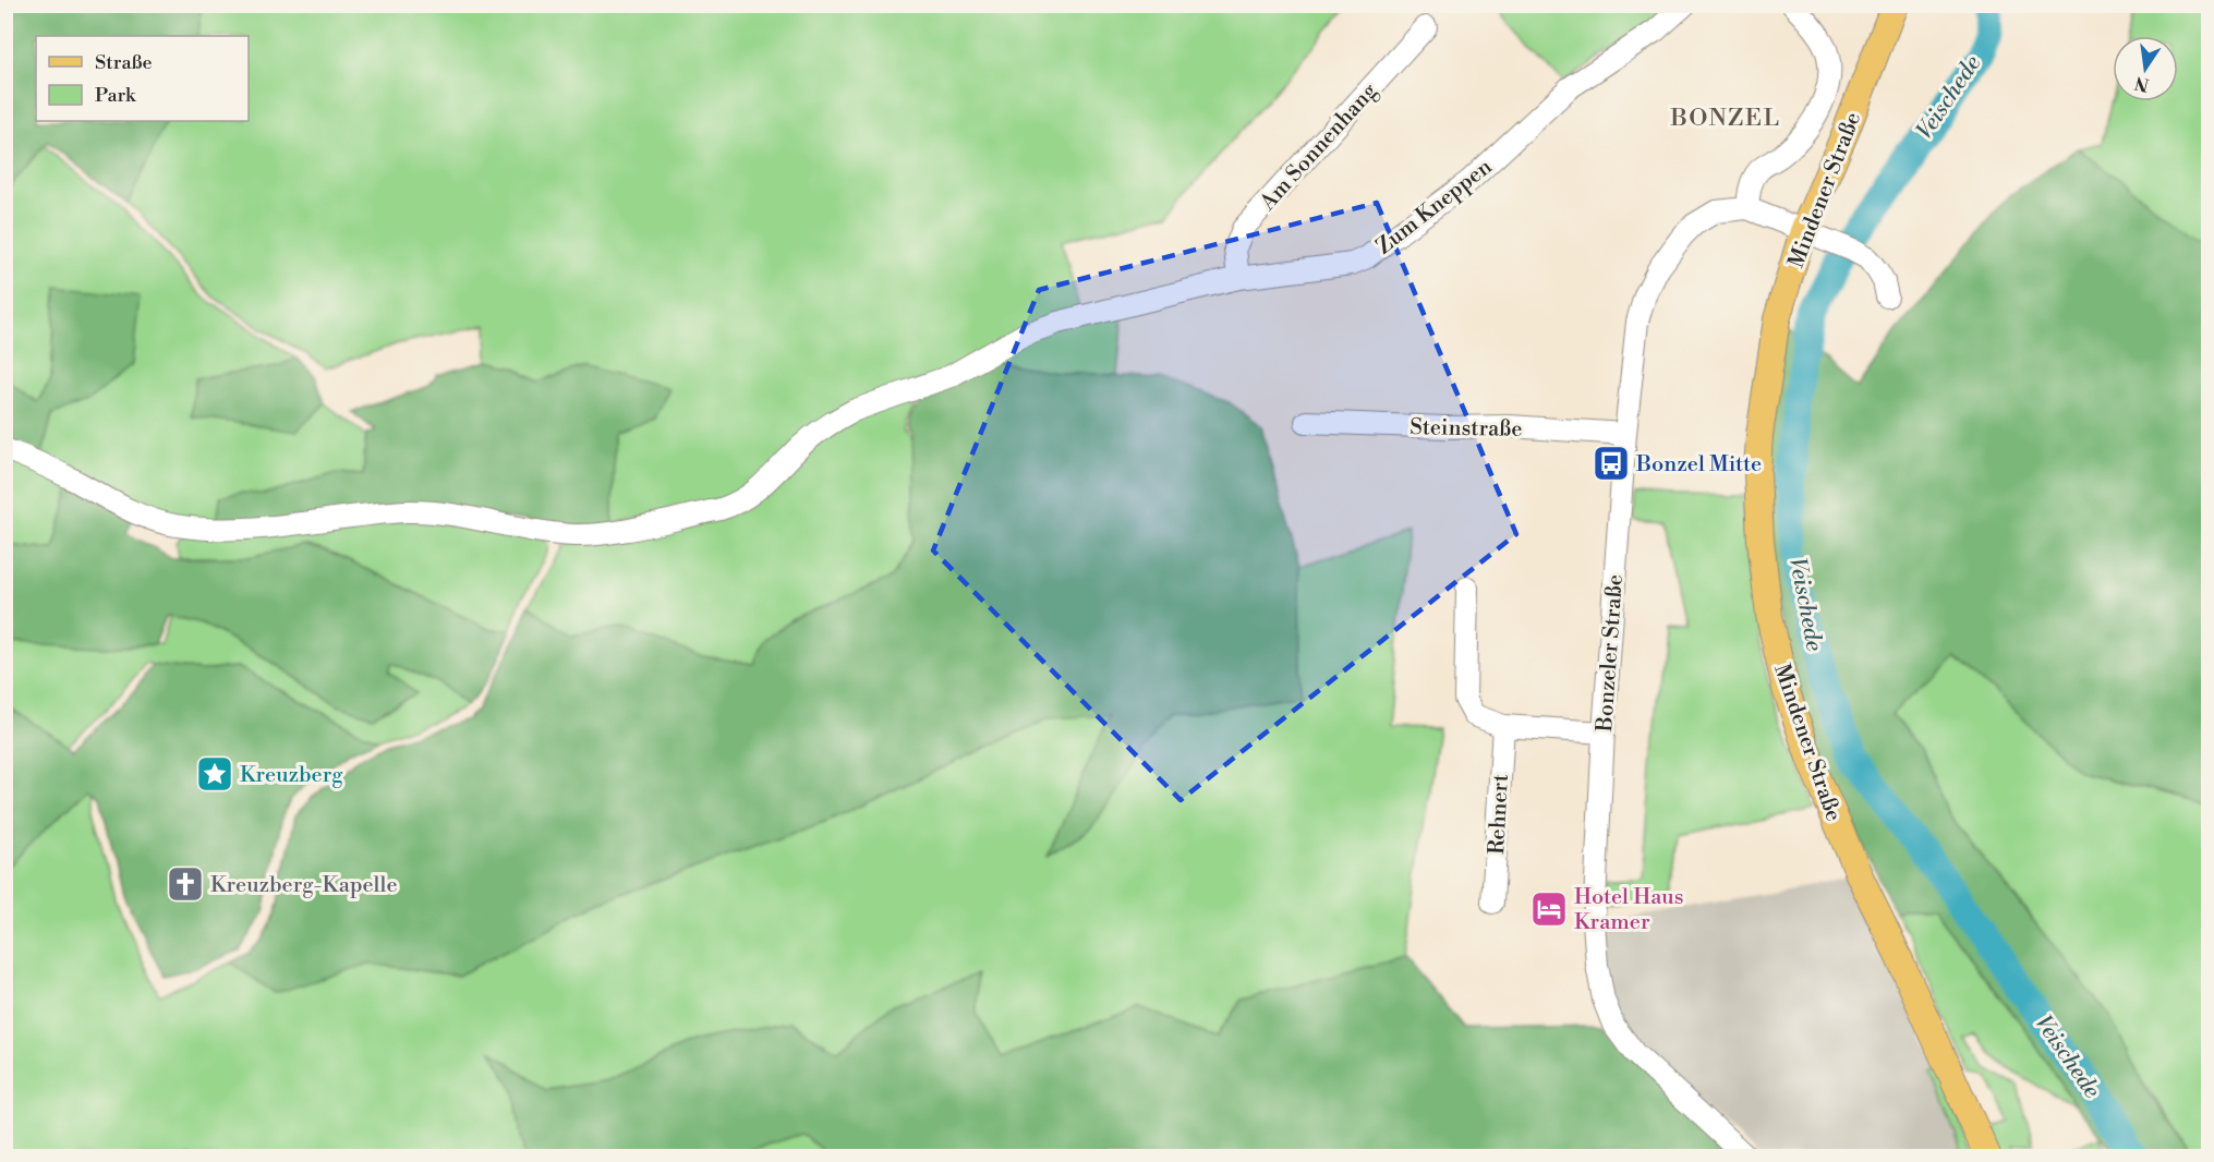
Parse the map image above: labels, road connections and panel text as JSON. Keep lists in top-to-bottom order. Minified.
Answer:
{"streets":{"main road":["Mindener Straße"],"street":["Am Sonnenhang","Zum Kneppen","Steinstraße","Bonzeler Straße","Rehnert"]},"crossings":[["Am Sonnenhang","Zum Kneppen"],["Mindener Straße","Bonzeler Straße"],["Steinstraße","Bonzeler Straße"]],"districts":["BONZEL"],"water":["Veischede"],"places":{"bus stop":["Bonzel Mitte"],"place":["Kreuzberg"],"church":["Kreuzberg-Kapelle"],"hotel":["Hotel Haus Kramer"]},"legend":["Straße","Park"],"north":"bottom"}
